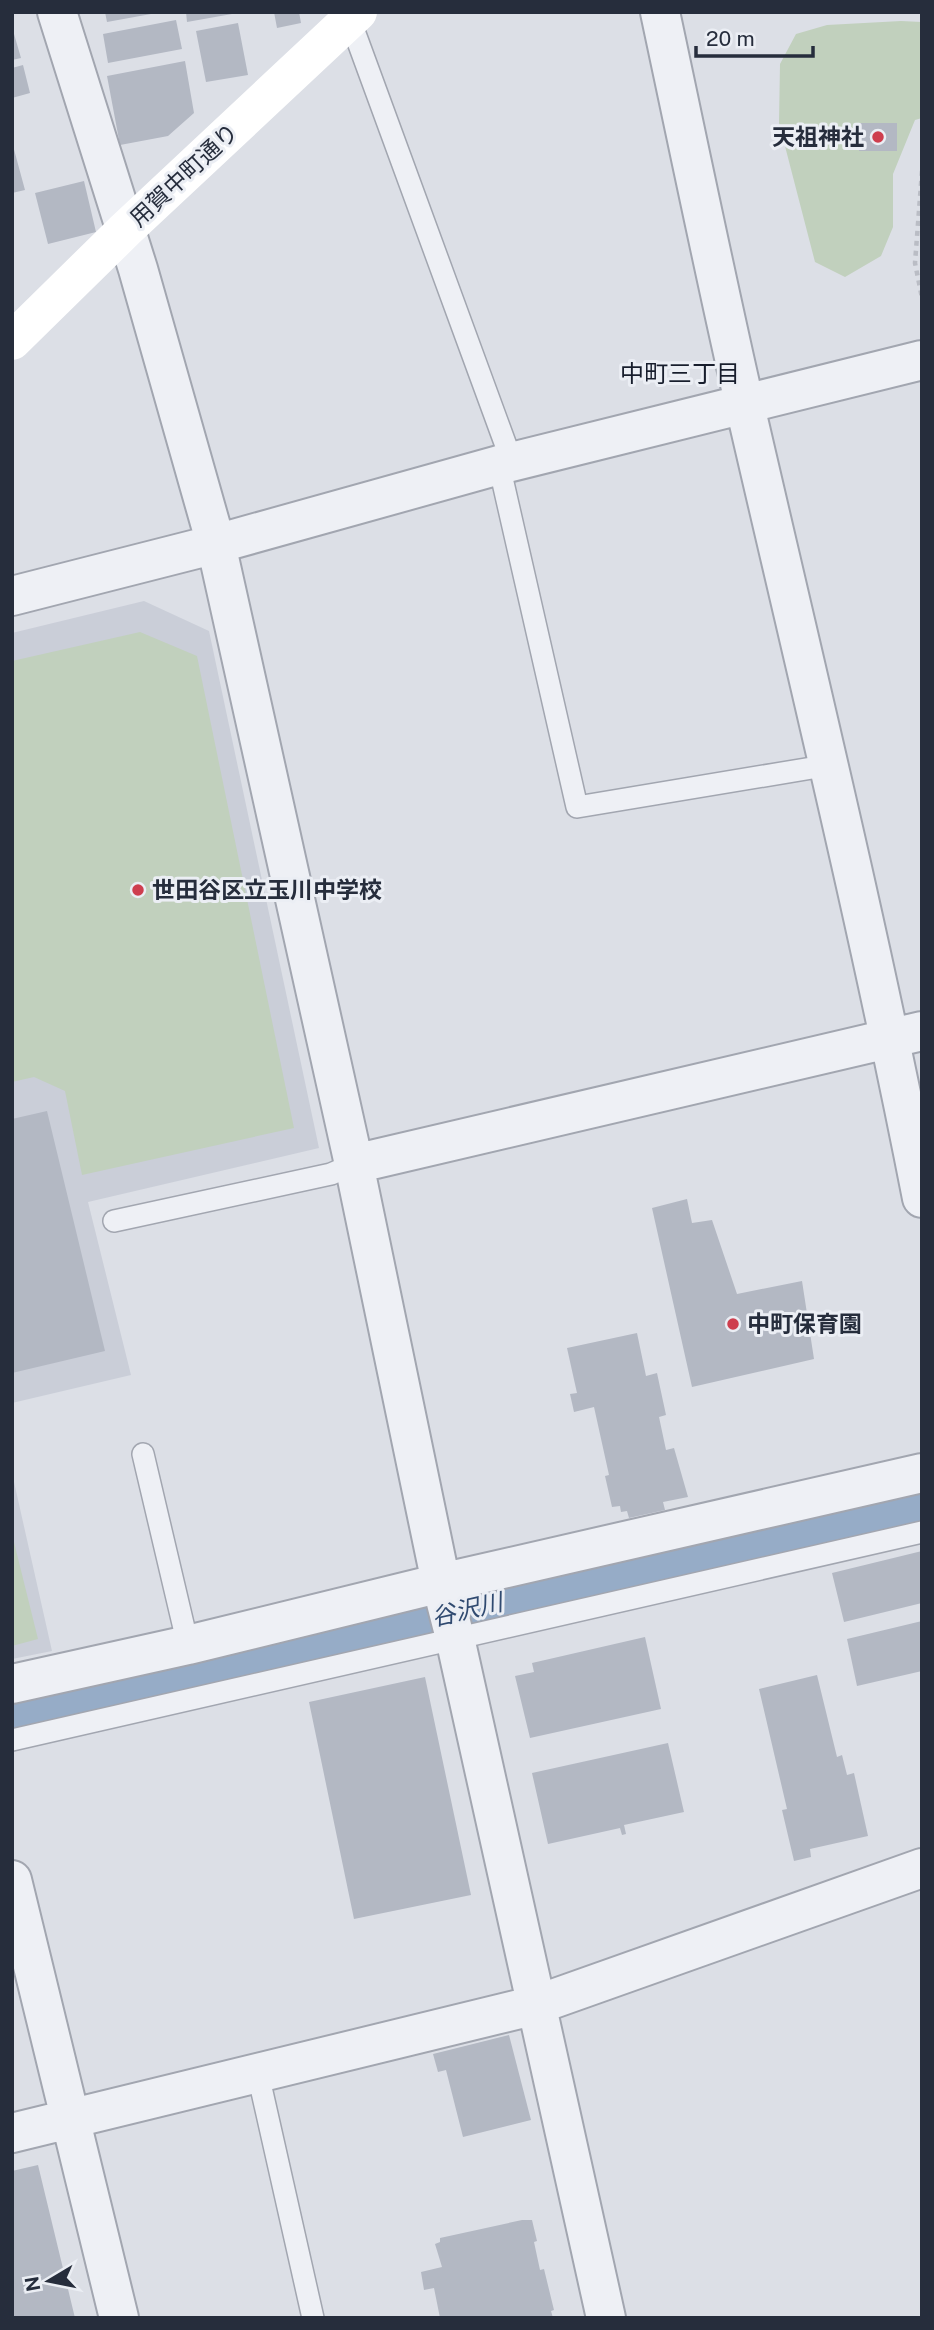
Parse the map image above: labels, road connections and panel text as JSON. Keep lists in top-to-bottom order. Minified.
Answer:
{"streets":{"street":["用賀中町通り"]},"districts":["中町三丁目"],"water":["谷沢川"],"places":["天祖神社","世田谷区立玉川中学校","中町保育園"],"scale_bar":"20 m","north":"left"}
